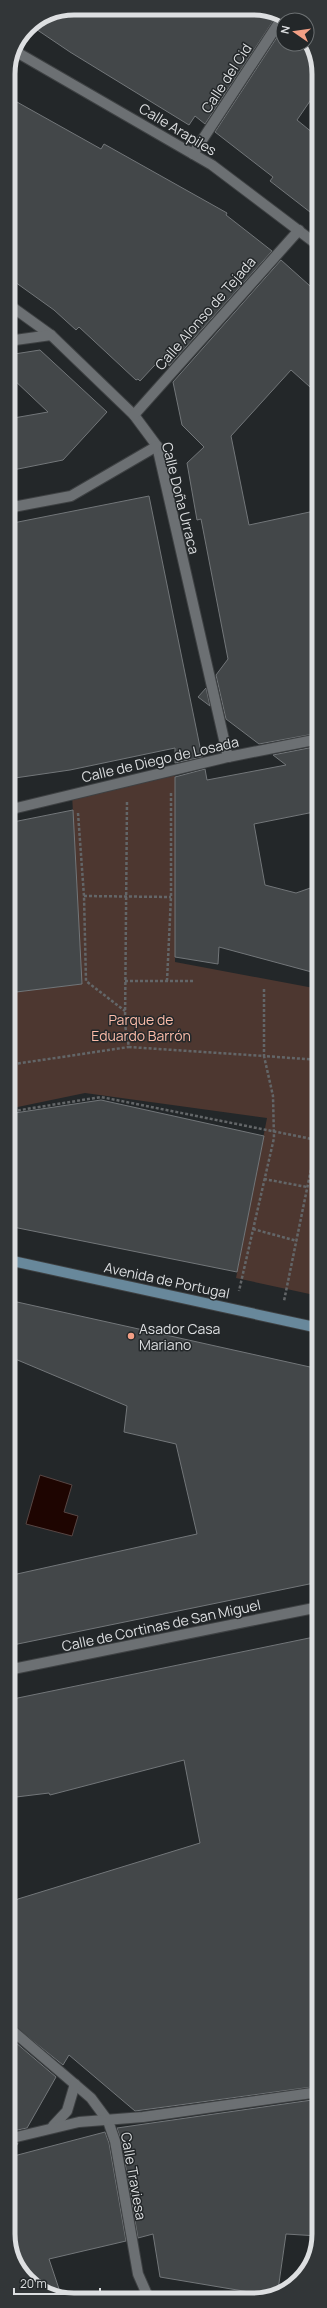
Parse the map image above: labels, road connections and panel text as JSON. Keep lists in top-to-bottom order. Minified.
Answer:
{"streets":{"main road":["Avenida de Portugal"],"street":["Calle del Cid","Calle Arapiles","Calle Alonso de Tejada","Calle Doña Urraca","Calle de Diego de Losada","Calle de Cortinas de San Miguel","Calle Traviesa"]},"crossings":[["Calle del Cid","Calle Arapiles"],["Calle Arapiles","Calle Alonso de Tejada"],["Calle Alonso de Tejada","Calle Doña Urraca"],["Calle Doña Urraca","Calle de Diego de Losada"]],"parks":["Parque de Eduardo Barrón"],"places":["Asador Casa Mariano"],"scale_bar":"20 m","north":"left"}
